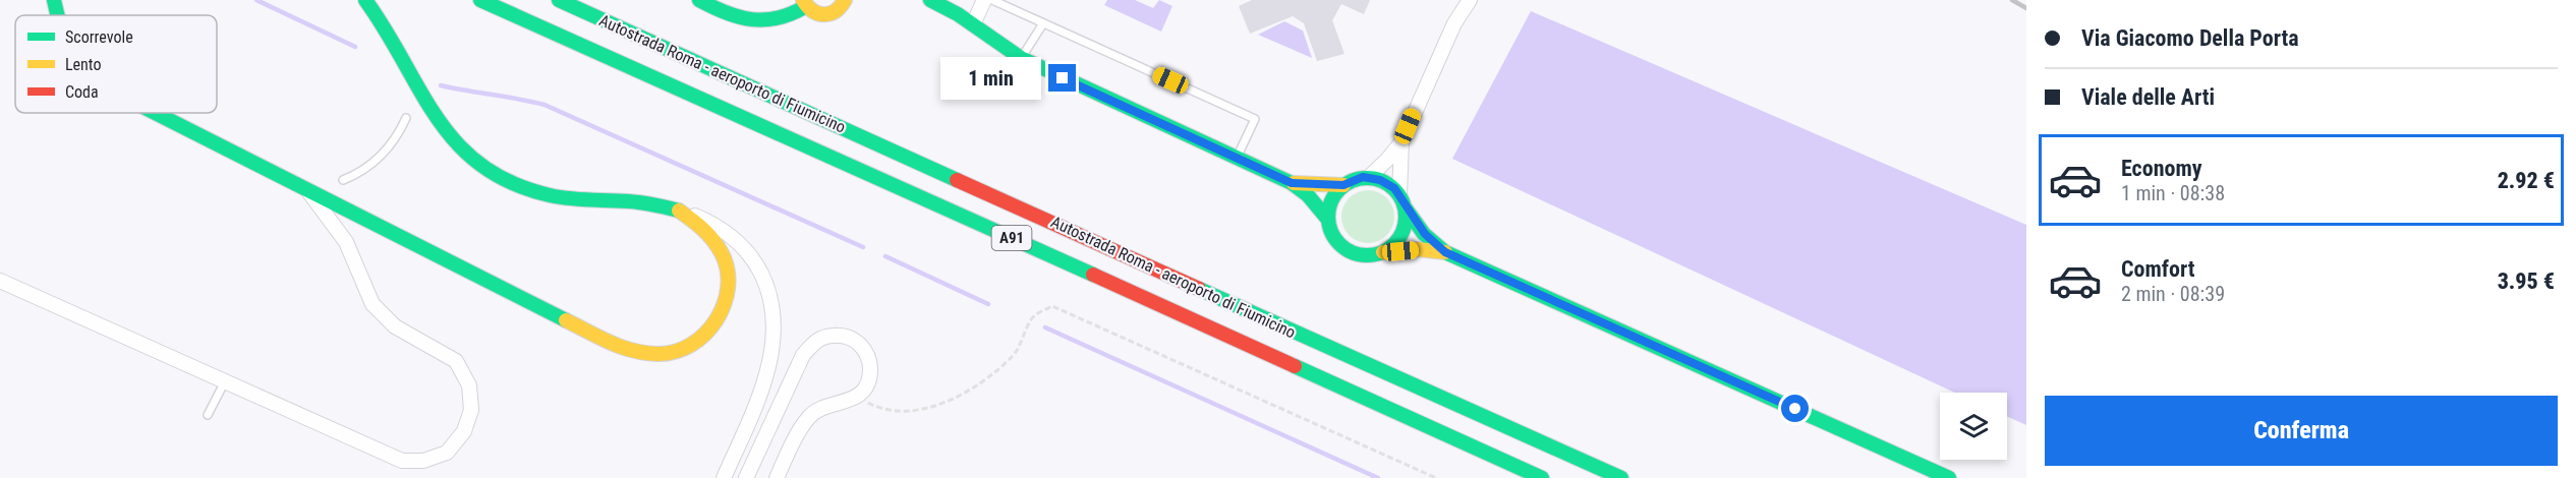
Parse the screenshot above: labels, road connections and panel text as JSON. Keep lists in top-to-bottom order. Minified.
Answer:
{"streets":{"main road":["Autostrada Roma - aeroporto di Fiumicino","A91"]},"legend":["Scorrevole","Lento","Coda"],"page":{"banner":["Via Giacomo Della Porta","Viale delle Arti"],"bubble":"1 min","list":[{"name":"Economy","note":"1 min · 08:38","value":"2.92 €"},{"name":"Comfort","note":"2 min · 08:39","value":"3.95 €"}],"buttons":"Conferma"}}
